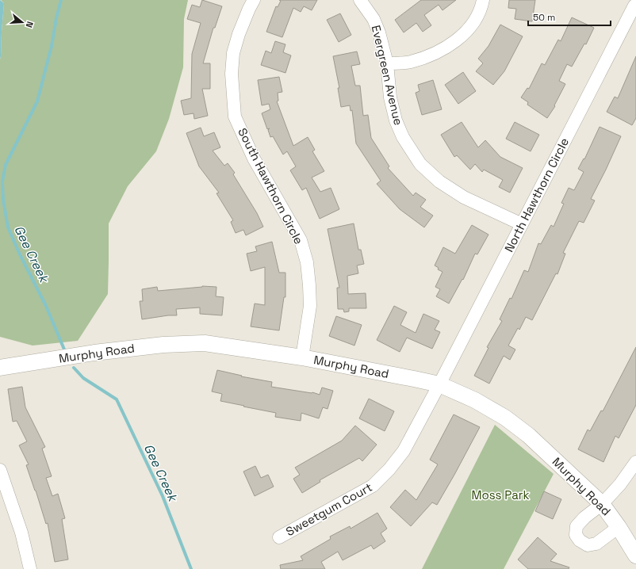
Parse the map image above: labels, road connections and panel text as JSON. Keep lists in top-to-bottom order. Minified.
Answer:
{"streets":{"street":["Evergreen Avenue","South Hawthorn Circle","North Hawthorn Circle","Murphy Road","Sweetgum Court"]},"crossings":[["Evergreen Avenue","North Hawthorn Circle"],["South Hawthorn Circle","Murphy Road"],["North Hawthorn Circle","Murphy Road"],["North Hawthorn Circle","Sweetgum Court"],["Murphy Road","Sweetgum Court"]],"water":["Gee Creek"],"parks":["Moss Park"],"scale_bar":"50 m","north":"right"}
